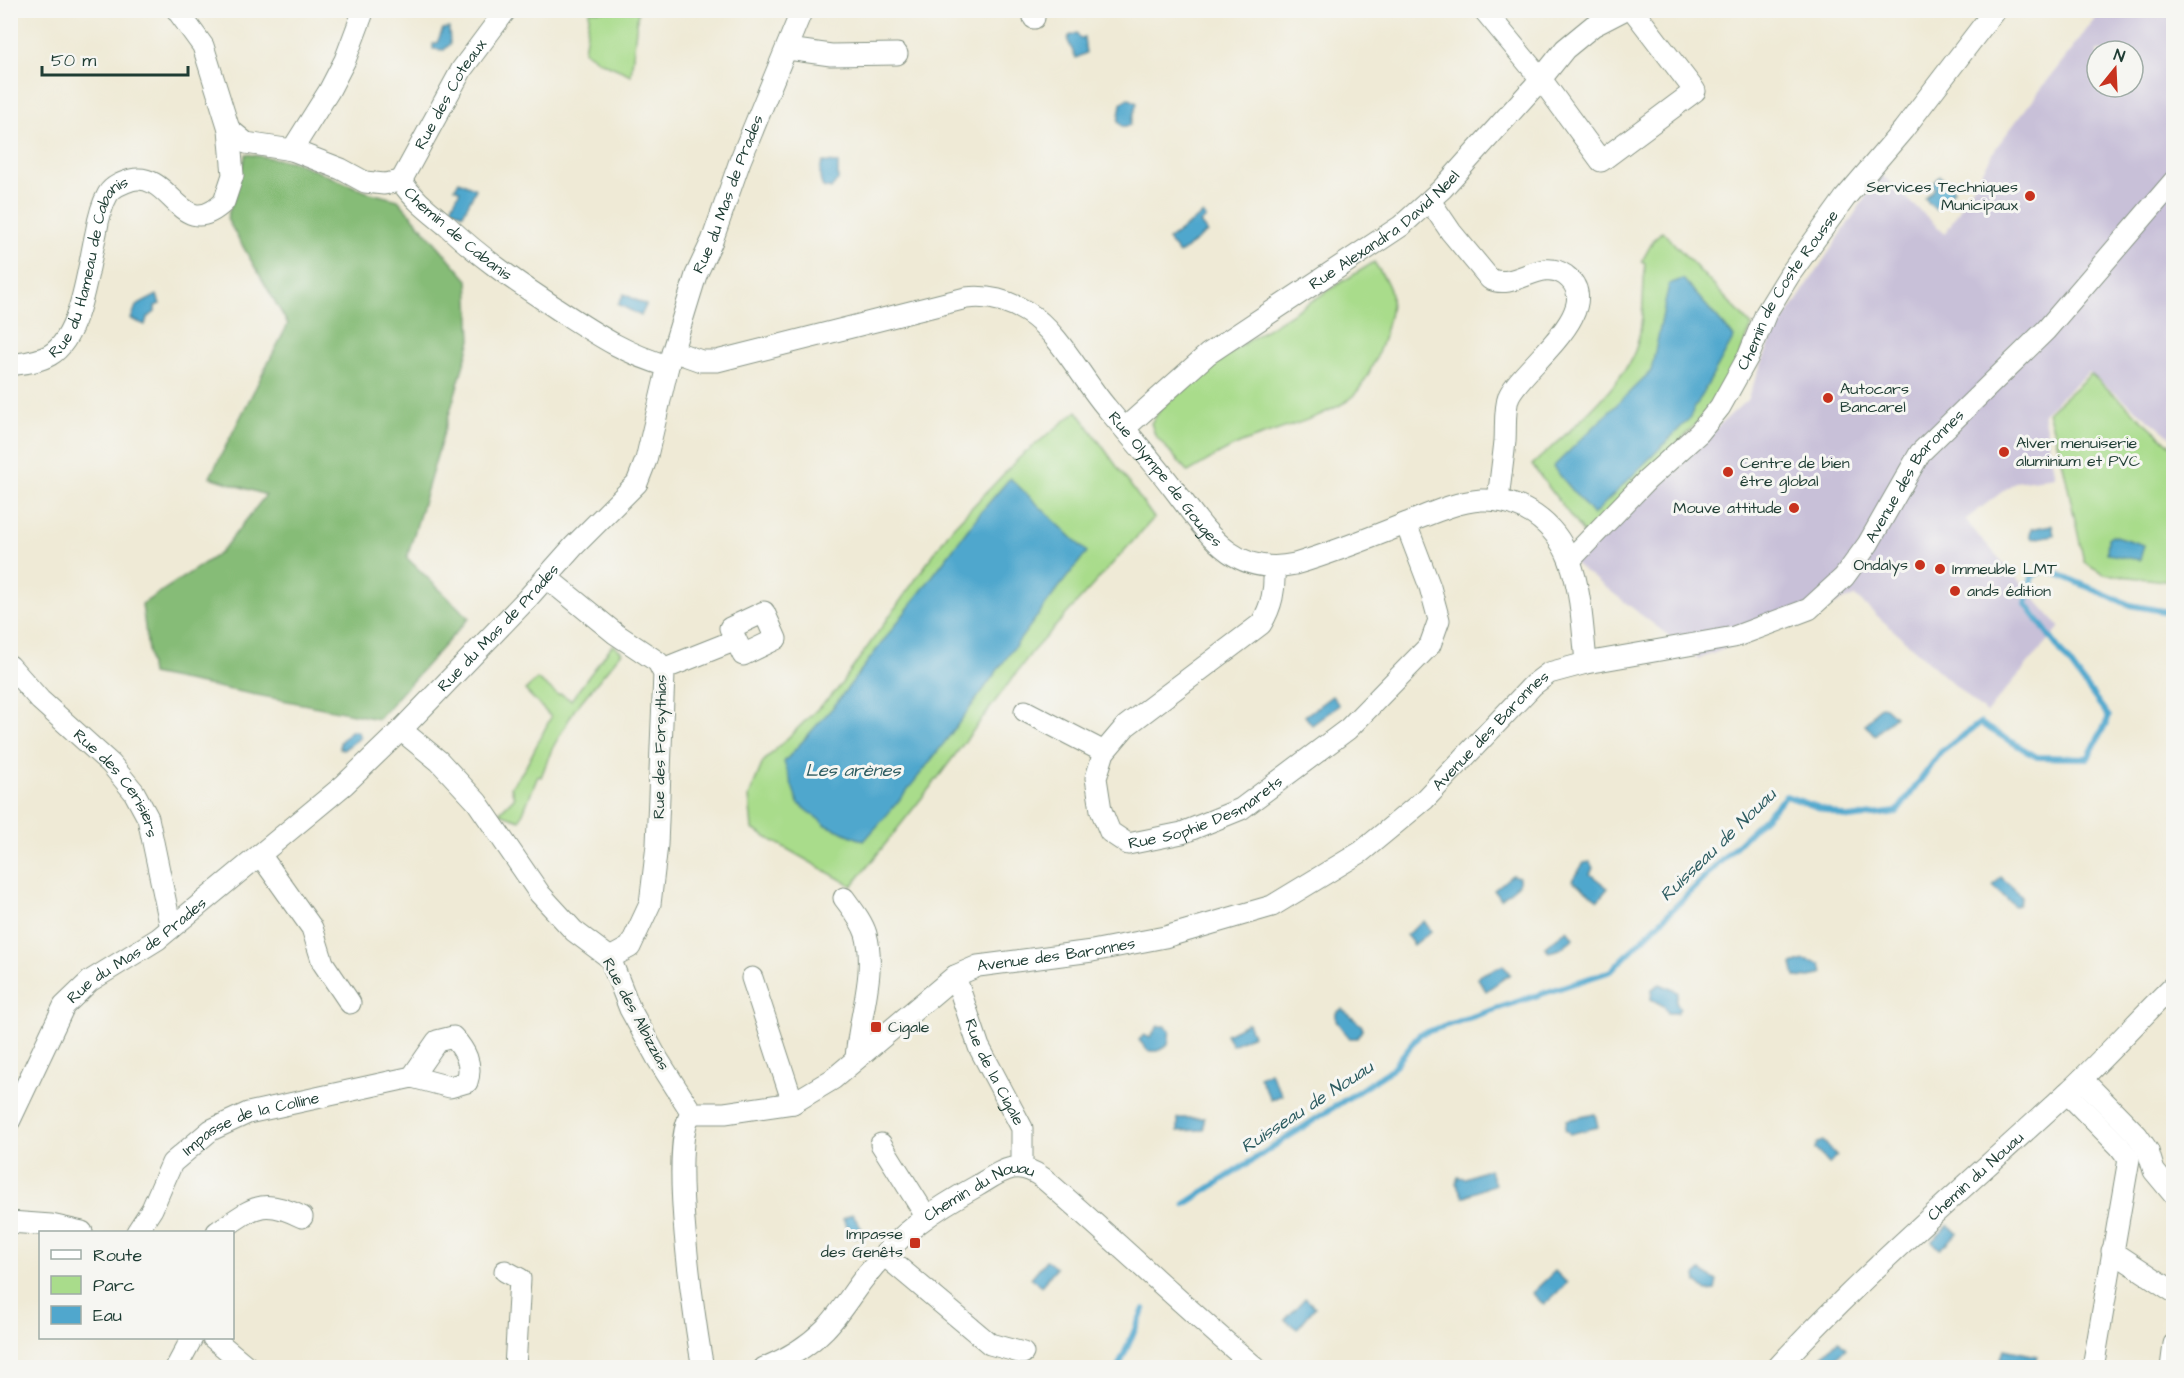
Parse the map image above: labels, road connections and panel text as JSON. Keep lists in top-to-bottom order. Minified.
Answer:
{"streets":{"street":["Rue des Coteaux","Rue du Mas de Prades","Rue Alexandra David Neel","Chemin de Cabanis","Rue du Hameau de Cabanis","Chemin de Coste Rousse","Avenue des Baronnes","Rue Olympe de Gouges","Rue des Forsythias","Rue des Cerisiers","Rue Sophie Desmarets","Rue des Albizzias","Rue de la Cigale","Impasse de la Colline","Chemin du Nouau"]},"crossings":[["Rue des Coteaux","Chemin de Cabanis"],["Rue du Mas de Prades","Chemin de Cabanis"],["Rue du Mas de Prades","Rue Olympe de Gouges"],["Rue du Mas de Prades","Rue des Forsythias"],["Rue du Mas de Prades","Rue des Cerisiers"],["Rue du Mas de Prades","Rue des Albizzias"],["Rue Alexandra David Neel","Rue Olympe de Gouges"],["Chemin de Cabanis","Rue du Hameau de Cabanis"],["Chemin de Cabanis","Rue Olympe de Gouges"],["Avenue des Baronnes","Rue des Albizzias"],["Avenue des Baronnes","Rue de la Cigale"],["Rue Olympe de Gouges","Rue Sophie Desmarets"],["Rue des Forsythias","Rue des Albizzias"],["Rue de la Cigale","Chemin du Nouau"]],"water":["Les arènes","Ruisseau de Nouau"],"places":{"other":["Services Techniques Municipaux","Autocars Bancarel","Alver menuiserie aluminium et PVC","Centre de bien être global","Mouve attitude","Ondalys","Immeuble LMT","ands édition"],"transit":["Cigale","Impasse des Genêts"]},"legend":["Route","Parc","Eau"],"scale_bar":"50 m","north":"top"}
